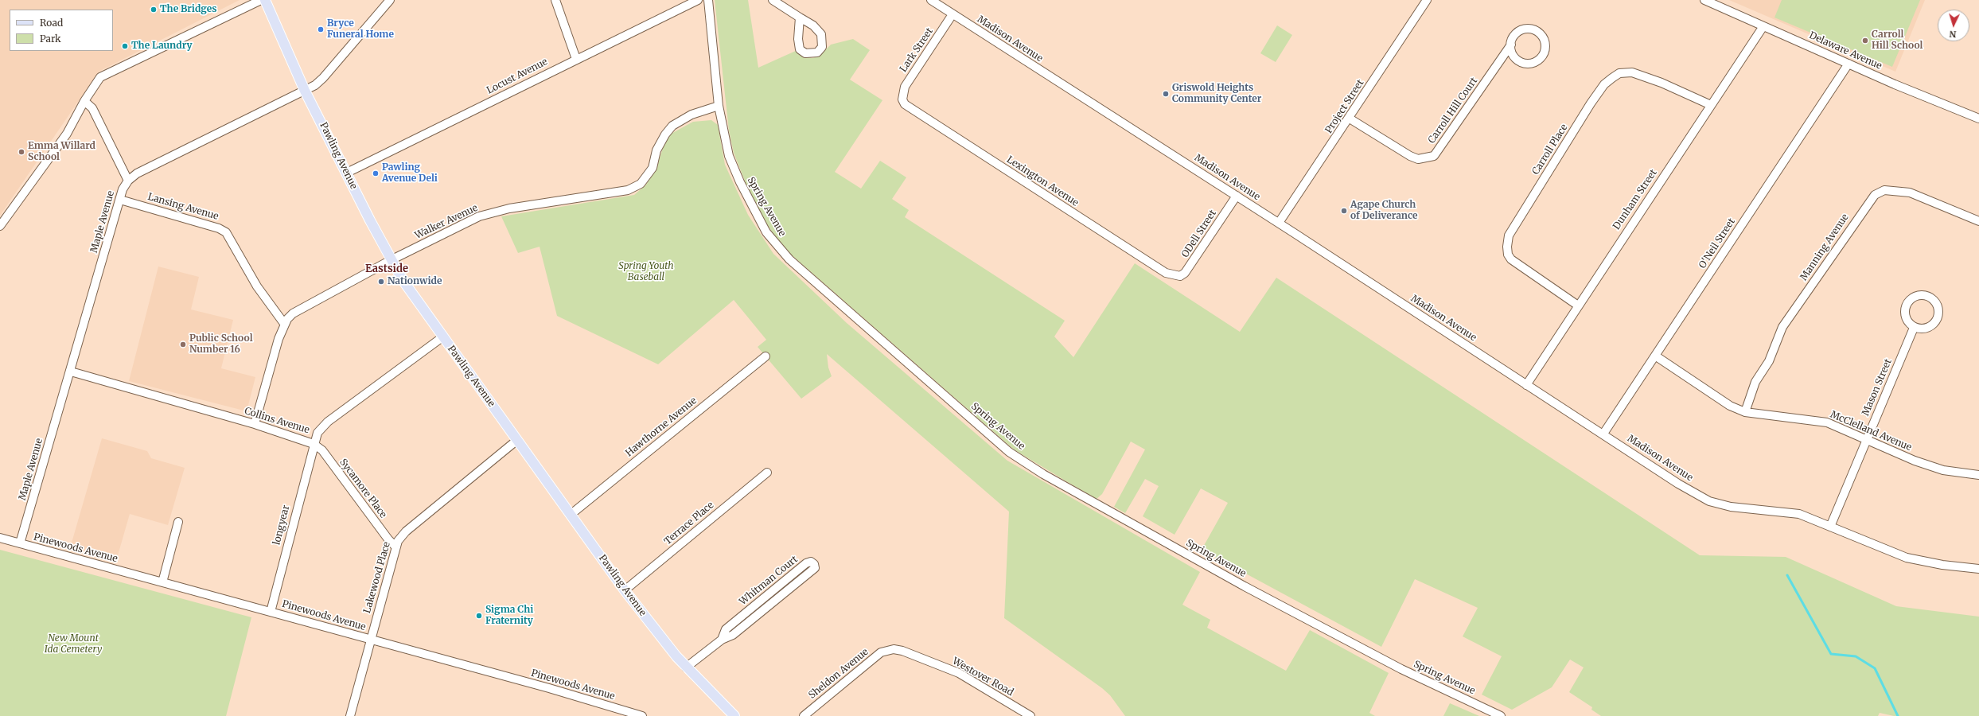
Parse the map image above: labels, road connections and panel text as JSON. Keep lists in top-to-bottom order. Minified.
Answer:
{"streets":{"main road":["Pawling Avenue"],"street":["Madison Avenue","Lark Street","Delaware Avenue","Locust Avenue","Project Street","Carroll Hill Court","Carroll Place","Lexington Avenue","Dunham Street","Lansing Avenue","Spring Avenue","Maple Avenue","Walker Avenue","ODell Street","O'Neil Street","Manning Avenue","Mason Street","Collins Avenue","Hawthorne Avenue","McClelland Avenue","Sycamore Place","Terrace Place","longyear","Pinewoods Avenue","Lakewood Place","Whitman Court","Sheldon Avenue","Westover Road"]},"crossings":[["Madison Avenue","Lark Street"],["Madison Avenue","Project Street"],["Madison Avenue","Dunham Street"],["Madison Avenue","ODell Street"],["Madison Avenue","O'Neil Street"],["Madison Avenue","Mason Street"],["Lark Street","Lexington Avenue"],["Delaware Avenue","Dunham Street"],["Delaware Avenue","O'Neil Street"],["Locust Avenue","Pawling Avenue"],["Project Street","Carroll Hill Court"],["Carroll Place","Dunham Street"],["Pawling Avenue","Maple Avenue"],["Pawling Avenue","Walker Avenue"],["Pawling Avenue","Collins Avenue"],["Pawling Avenue","Hawthorne Avenue"],["Pawling Avenue","Terrace Place"],["Pawling Avenue","Lakewood Place"],["Pawling Avenue","Whitman Court"],["Lexington Avenue","ODell Street"],["Lansing Avenue","Maple Avenue"],["Lansing Avenue","Walker Avenue"],["Spring Avenue","Walker Avenue"],["Maple Avenue","Collins Avenue"],["Maple Avenue","Pinewoods Avenue"],["Walker Avenue","Collins Avenue"],["O'Neil Street","McClelland Avenue"],["Manning Avenue","McClelland Avenue"],["Mason Street","McClelland Avenue"],["Collins Avenue","Sycamore Place"],["Collins Avenue","longyear"],["Sycamore Place","longyear"],["Sycamore Place","Lakewood Place"],["longyear","Pinewoods Avenue"],["Pinewoods Avenue","Lakewood Place"],["Sheldon Avenue","Westover Road"]],"districts":["Eastside"],"parks":["Spring Youth Baseball","New Mount Ida Cemetery"],"places":["The Bridges","Bryce Funeral Home","Carroll Hill School","The Laundry","Griswold Heights Community Center","Emma Willard School","Pawling Avenue Deli","Agape Church of Deliverance","Nationwide","Public School Number 16","Sigma Chi Fraternity"],"legend":["Road","Park"],"north":"bottom"}
